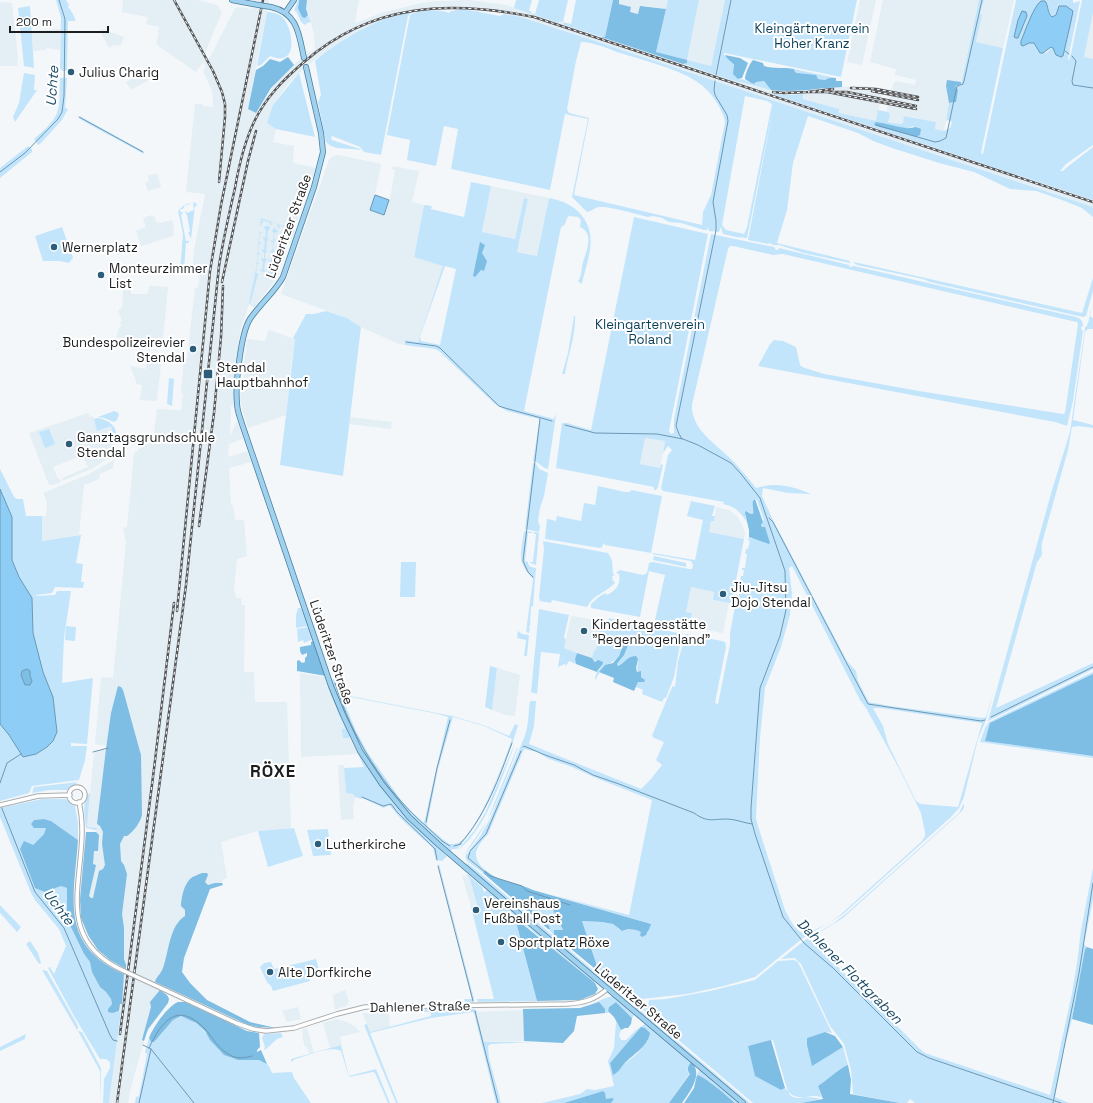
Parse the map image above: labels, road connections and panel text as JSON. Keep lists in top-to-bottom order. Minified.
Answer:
{"streets":{"main road":["Lüderitzer Straße"],"street":["Dahlener Straße"]},"crossings":[["Lüderitzer Straße","Dahlener Straße"]],"districts":["RÖXE"],"water":["Uchte","Dahlener Flottgraben"],"parks":["Kleingärtnerverein Hoher Kranz","Kleingartenverein Roland"],"places":{"other":["Julius Charig","Wernerplatz","Monteurzimmer List","Bundespolizeirevier Stendal","Ganztagsgrundschule Stendal","Jiu-Jitsu Dojo Stendal","Kindertagesstätte \"Regenbogenland\"","Lutherkirche","Vereinshaus Fußball Post","Sportplatz Röxe","Alte Dorfkirche"],"transit":["Stendal Hauptbahnhof"]},"scale_bar":"200 m"}
